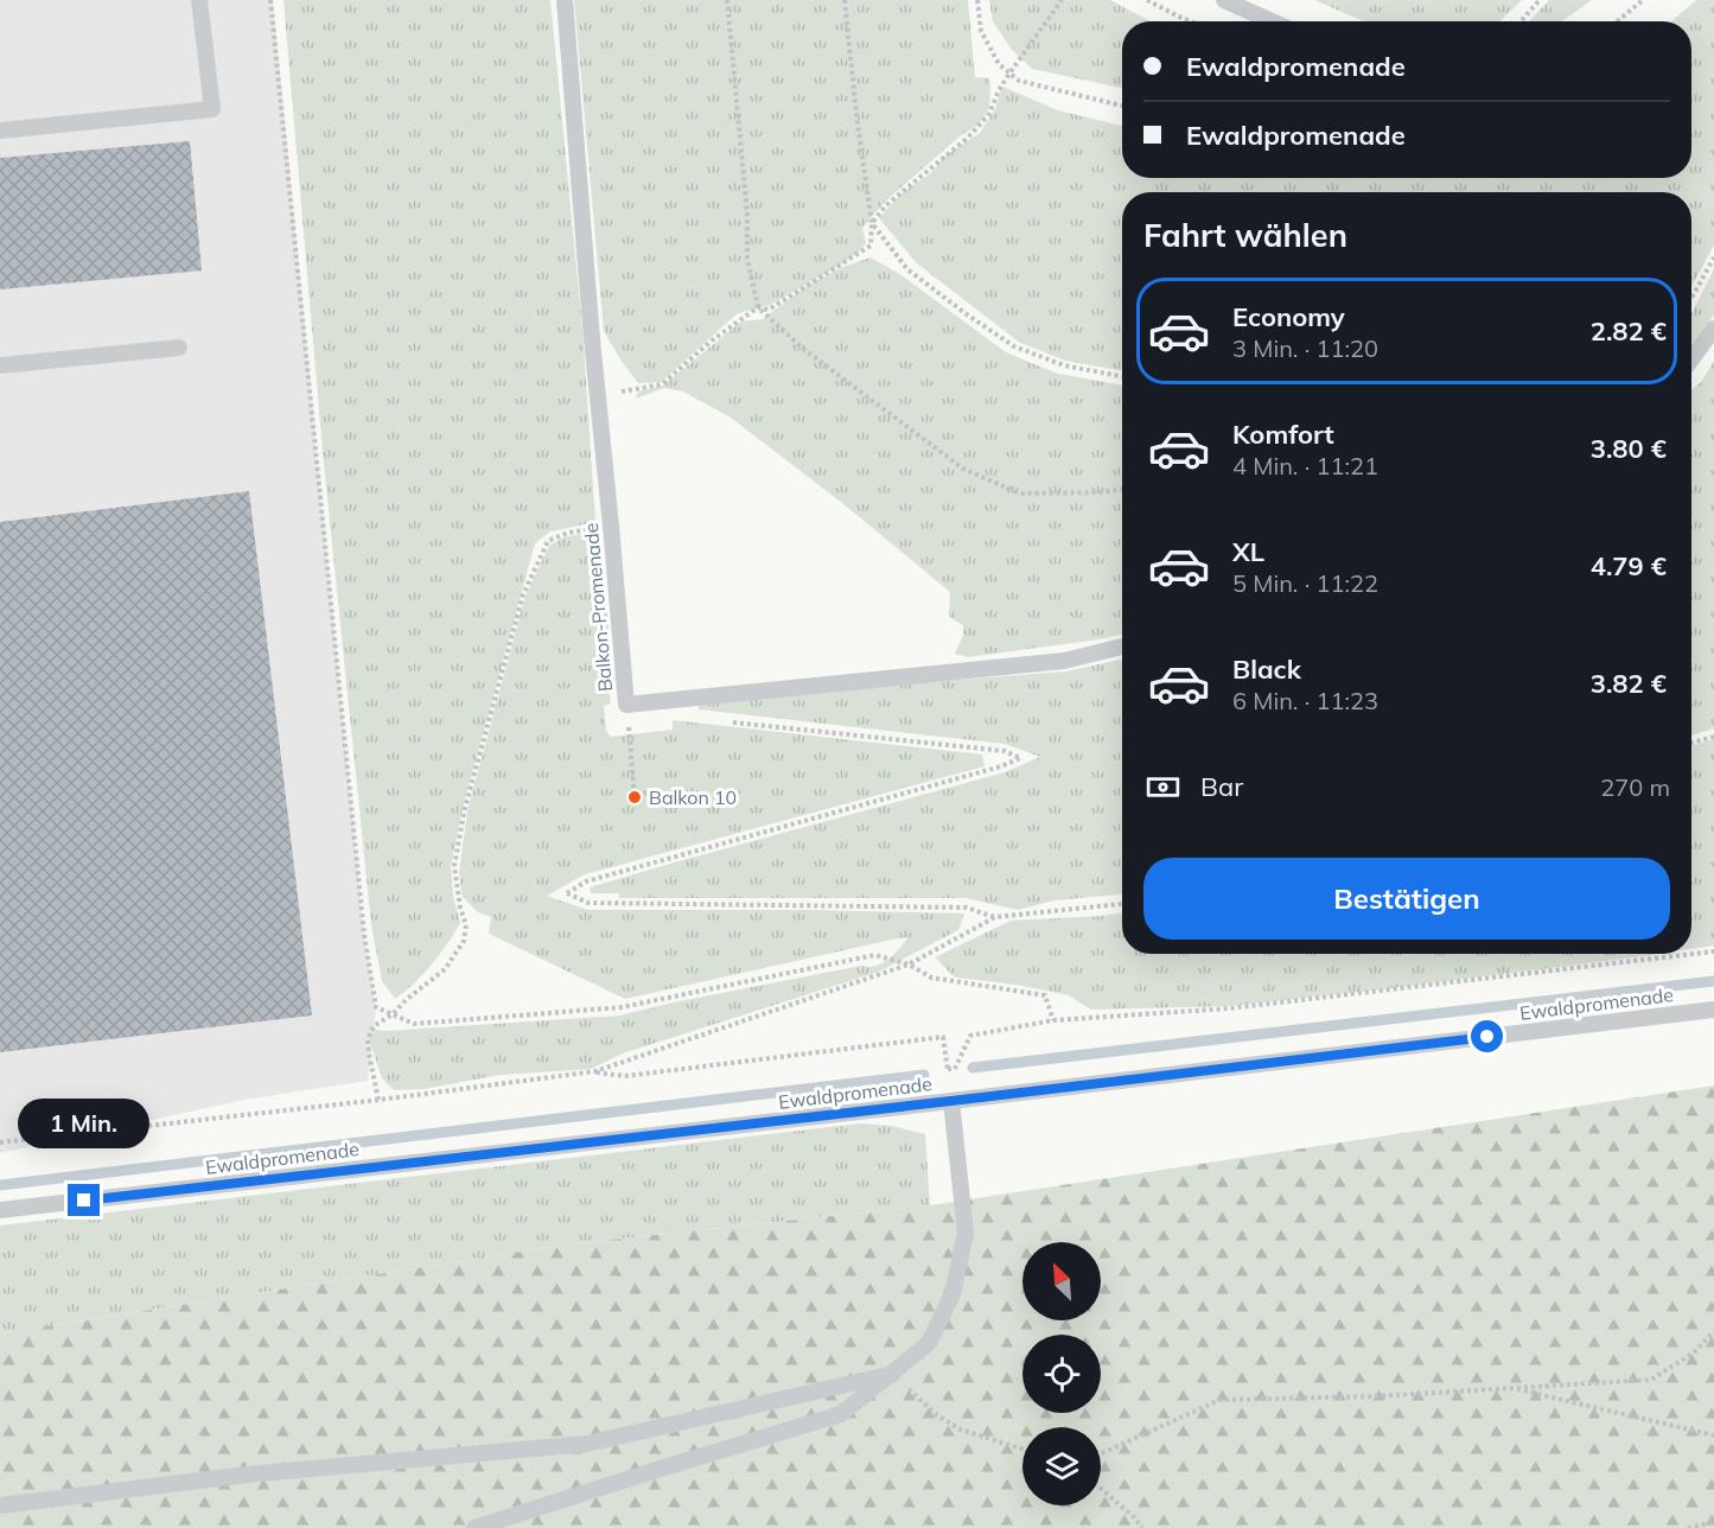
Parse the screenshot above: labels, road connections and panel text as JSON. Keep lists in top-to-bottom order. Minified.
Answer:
{"streets":{"lane":["Balkon-Promenade","Ewaldpromenade"]},"places":["Balkon 10"],"north":"top left","page":{"banner":["Ewaldpromenade","Ewaldpromenade"],"heading":"Fahrt wählen","list":[{"name":"Economy","note":"3 Min. · 11:20","value":"2.82 €"},{"name":"Komfort","note":"4 Min. · 11:21","value":"3.80 €"},{"name":"XL","note":"5 Min. · 11:22","value":"4.79 €"},{"name":"Black","note":"6 Min. · 11:23","value":"3.82 €"}],"pay":["Bar","270 m"],"buttons":"Bestätigen","bubble":"1 Min."}}
